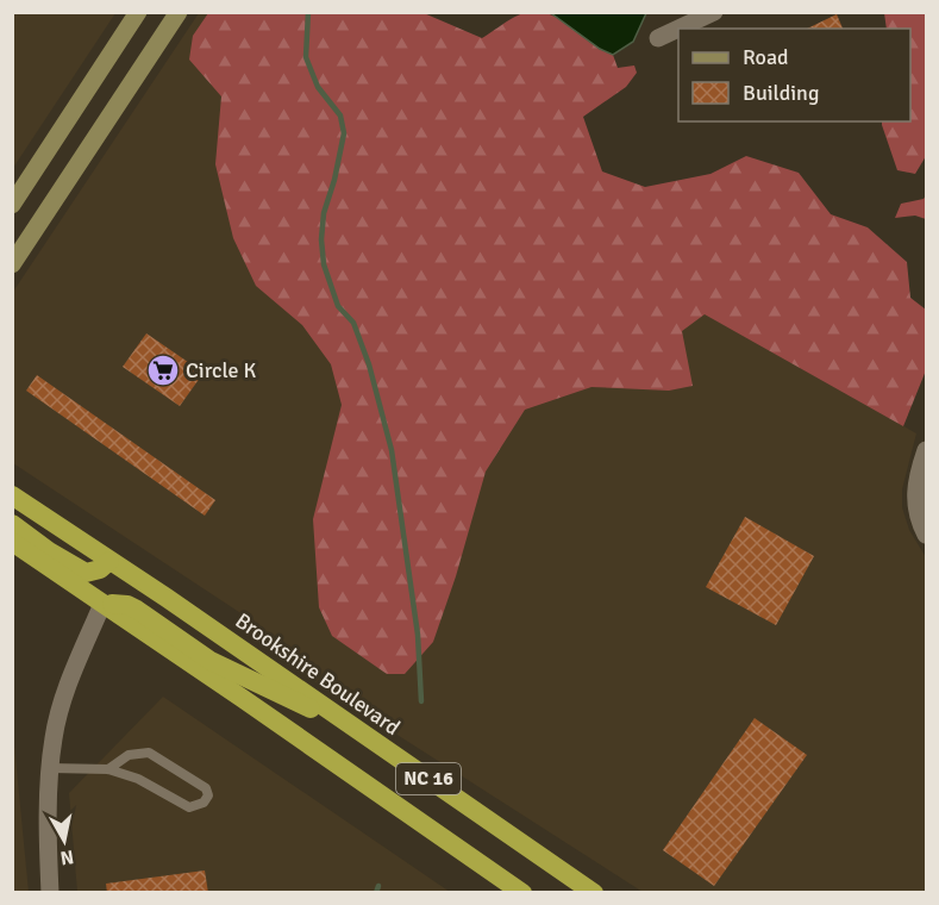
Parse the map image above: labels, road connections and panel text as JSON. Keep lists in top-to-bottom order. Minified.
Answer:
{"streets":{"highway":["Brookshire Boulevard","NC 16"]},"places":{"supermarket":["Circle K"]},"legend":["Road","Building"],"north":"bottom"}
